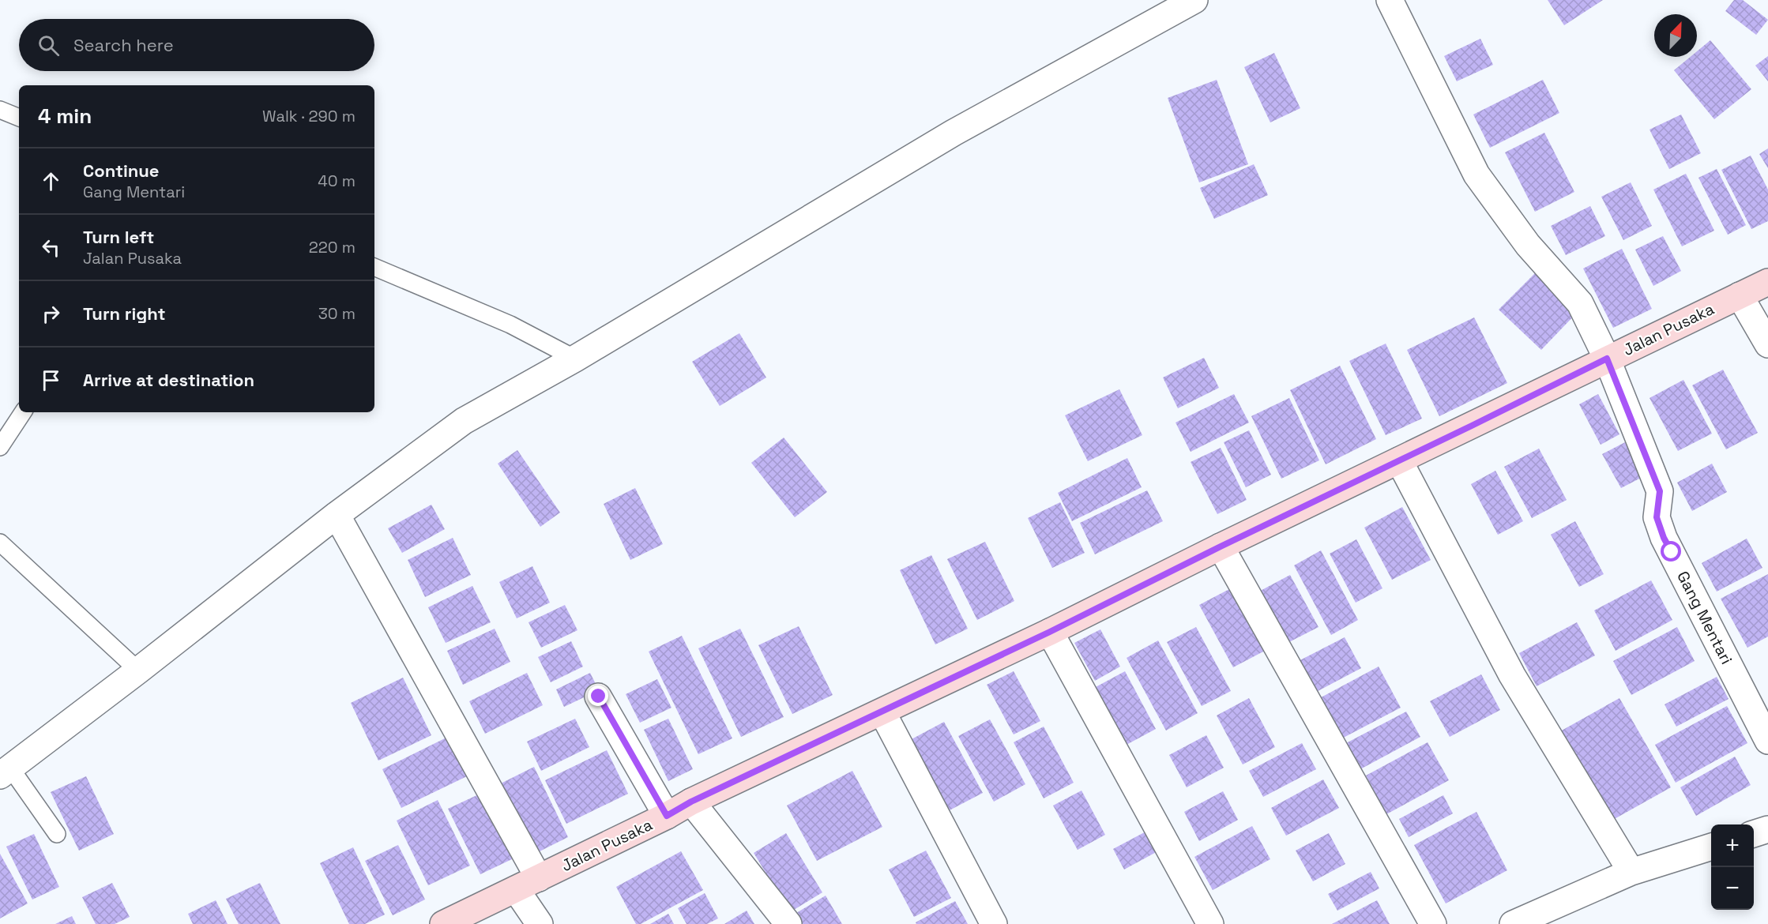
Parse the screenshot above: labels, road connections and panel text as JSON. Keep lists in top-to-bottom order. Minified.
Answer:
{"streets":{"street":["Jalan Pusaka","Gang Mentari"]},"crossings":[["Jalan Pusaka","Gang Mentari"]],"north":"top right","page":{"search":"Search here","heading":["4 min","Walk · 290 m"],"list":[["Continue","Gang Mentari","40 m"],["Turn left","Jalan Pusaka","220 m"],["Turn right","30 m"],"Arrive at destination"],"map_buttons":["+","−"]}}
